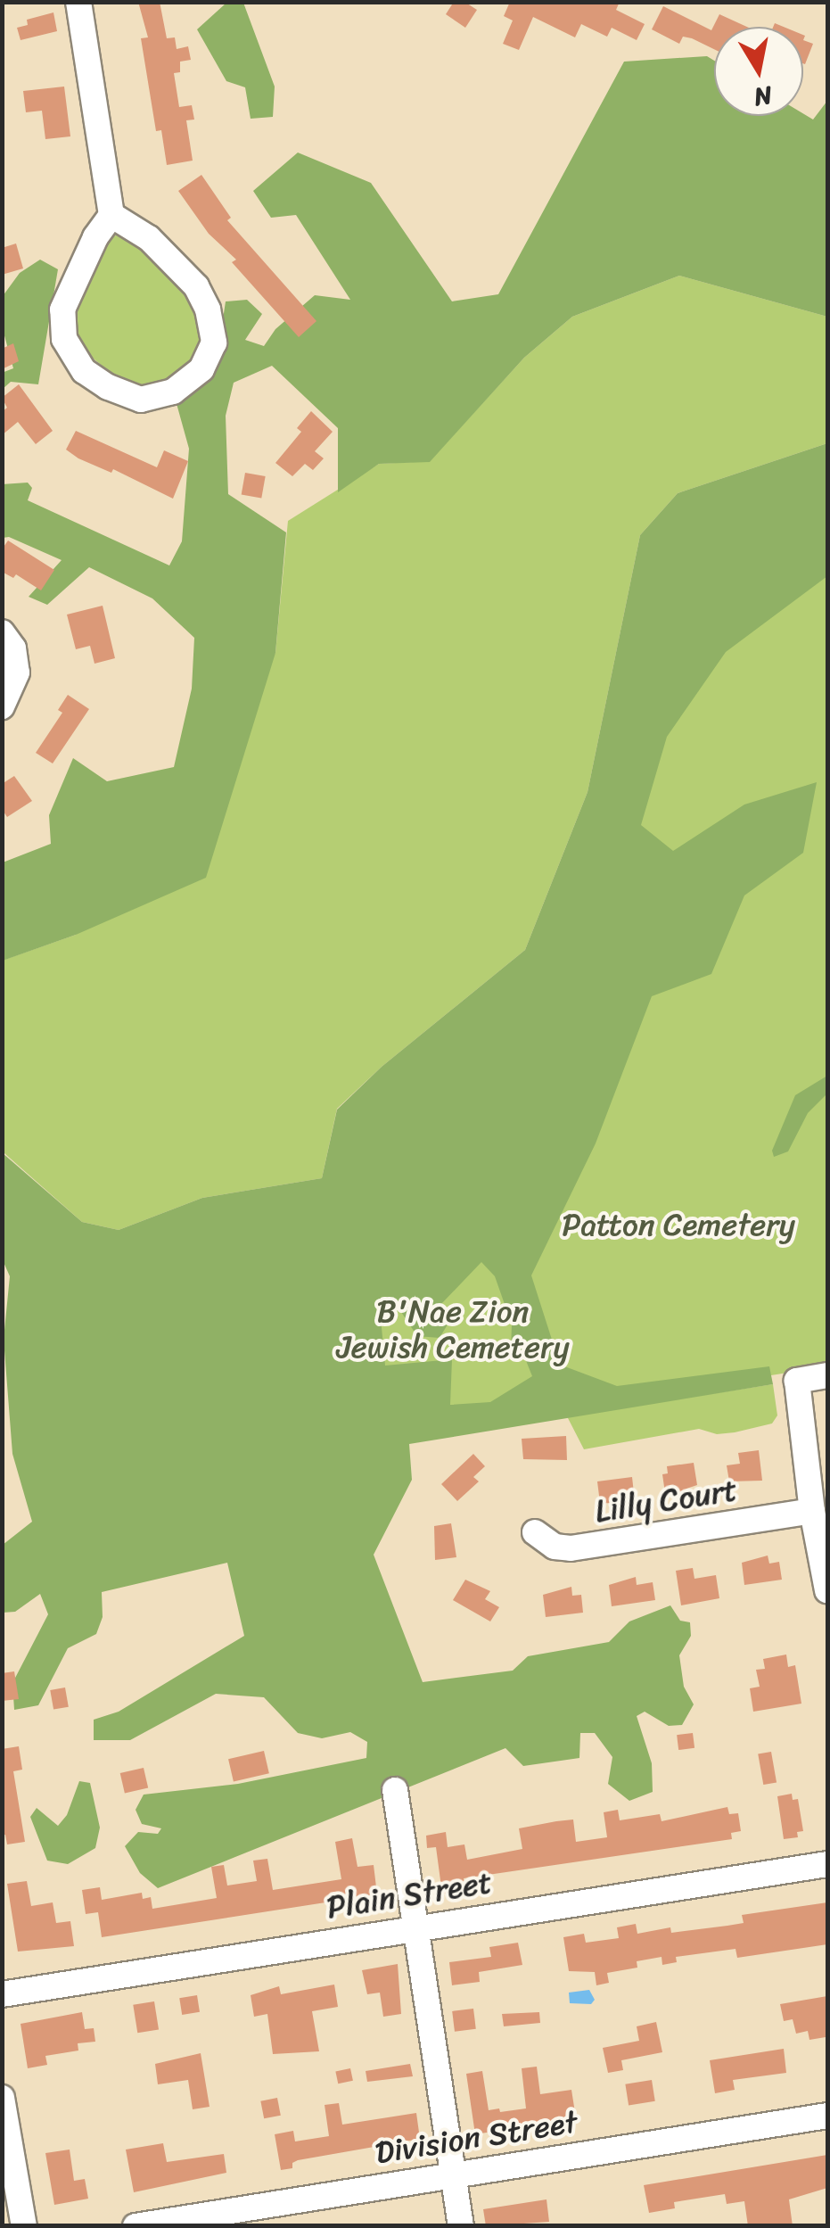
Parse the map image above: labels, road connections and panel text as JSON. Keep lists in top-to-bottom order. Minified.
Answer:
{"streets":{"street":["Lilly Court","Plain Street","Division Street"]},"parks":["Patton Cemetery","B'Nae Zion Jewish Cemetery"],"north":"bottom"}
